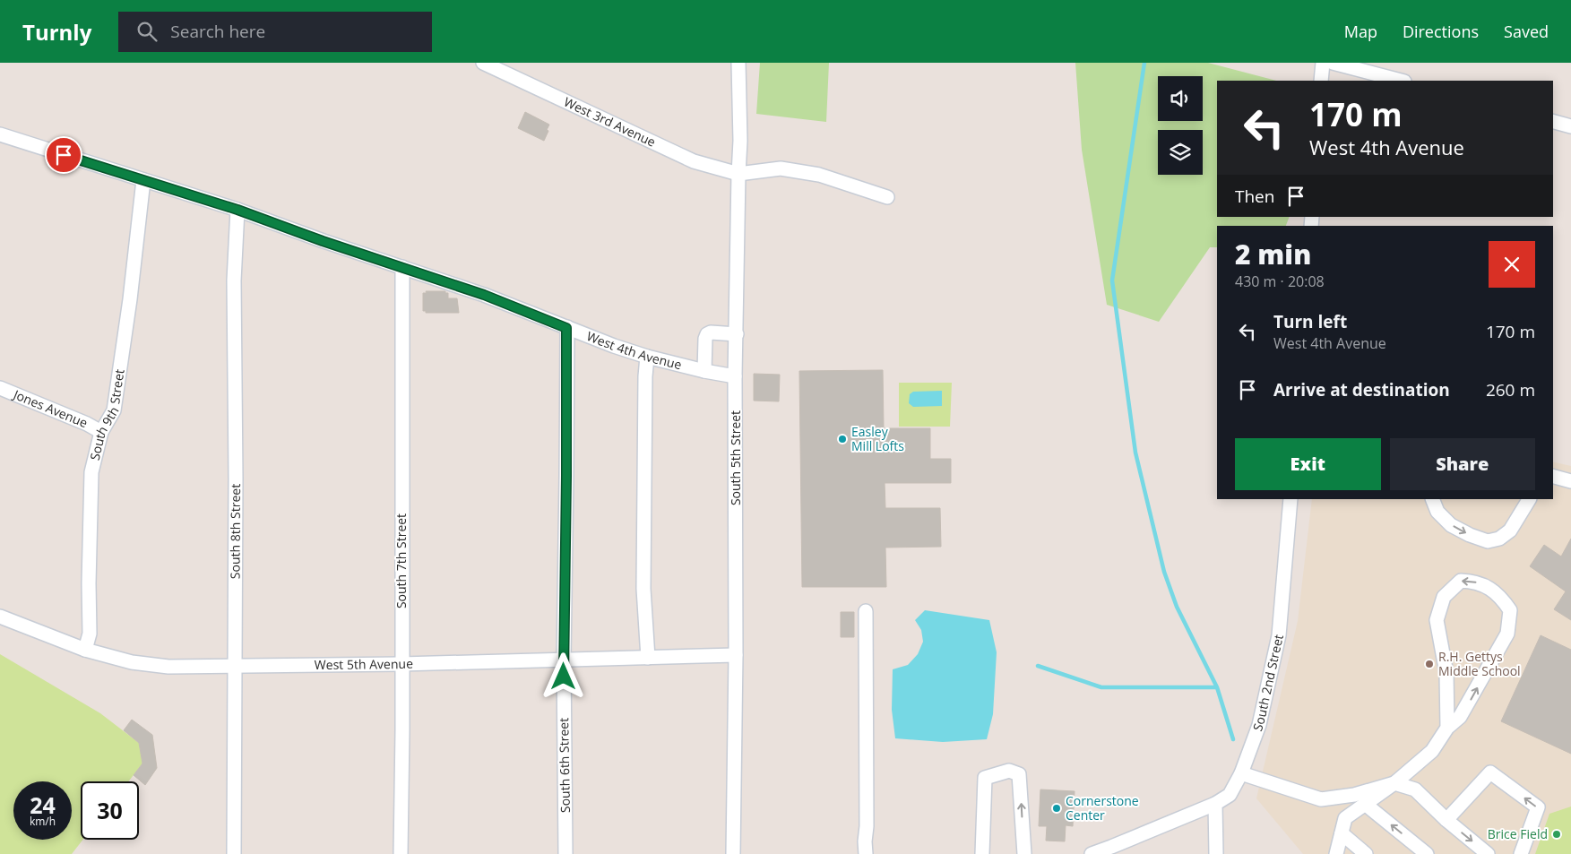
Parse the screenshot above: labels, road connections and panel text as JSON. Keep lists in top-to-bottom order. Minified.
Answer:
{"streets":{"street":["West 3rd Avenue","West 4th Avenue","Jones Avenue","South 9th Street","South 5th Street","South 8th Street","South 7th Street","West 5th Avenue","South 2nd Street","South 6th Street"]},"crossings":[["West 3rd Avenue","South 5th Street"],["West 4th Avenue","South 9th Street"],["West 4th Avenue","South 5th Street"],["West 4th Avenue","South 8th Street"],["West 4th Avenue","South 7th Street"],["West 4th Avenue","South 6th Street"],["Jones Avenue","South 9th Street"],["South 9th Street","West 5th Avenue"],["South 5th Street","West 5th Avenue"],["South 8th Street","West 5th Avenue"],["South 7th Street","West 5th Avenue"],["West 5th Avenue","South 6th Street"]],"places":["Easley Mill Lofts","R.H. Gettys Middle School","Cornerstone Center","Brice Field"],"page":{"header":"Turnly","search":"Search here","nav":["Map","Directions","Saved"],"turn":["170 m","West 4th Avenue"],"then":"Then","heading":["2 min","430 m · 20:08"],"list":[{"name":"Turn left","note":"West 4th Avenue","value":"170 m"},{"name":"Arrive at destination","value":"260 m"}],"buttons":["Exit","Share"],"speed":"24 km/h","limit":"30"}}
